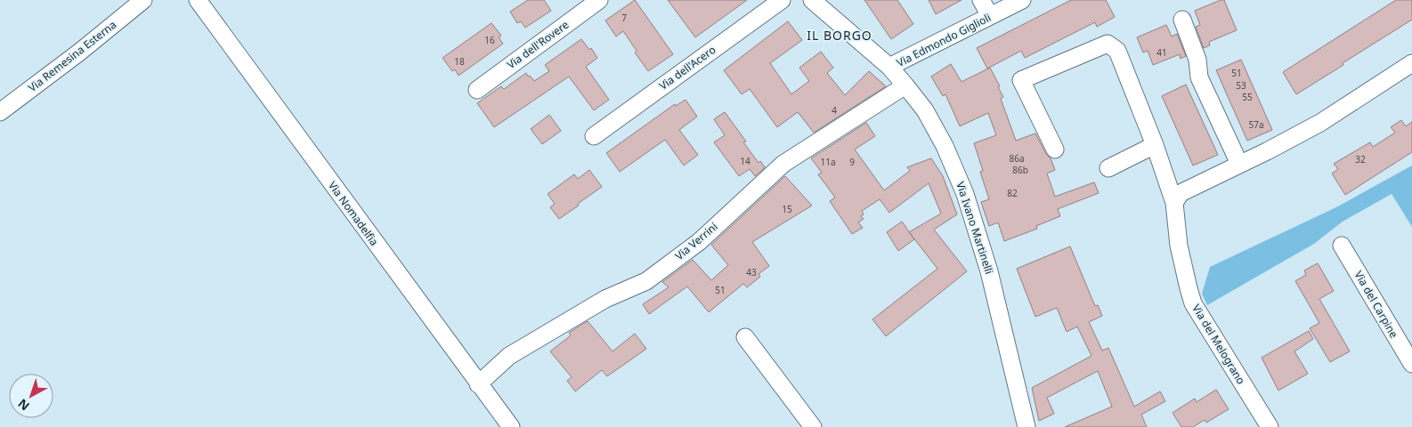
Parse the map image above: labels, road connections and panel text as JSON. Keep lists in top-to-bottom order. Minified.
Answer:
{"streets":{"street":["Via Edmondo Giglioli","Via dell'Rovere","Via Remesina Esterna","Via dell'Acero","Via Nomadelfia","Via Ivano Martinelli","Via Verrini","Via del Carpine","Via del Melograno"]},"crossings":[["Via Edmondo Giglioli","Via Ivano Martinelli"],["Via Nomadelfia","Via Verrini"],["Via Ivano Martinelli","Via Verrini"]],"districts":["IL BORGO"],"house_numbers":["7","16","41","18","51","53","55","4","57a","86a","32","14","11a","9","86b","82","15","43","51"],"north":"bottom left"}
